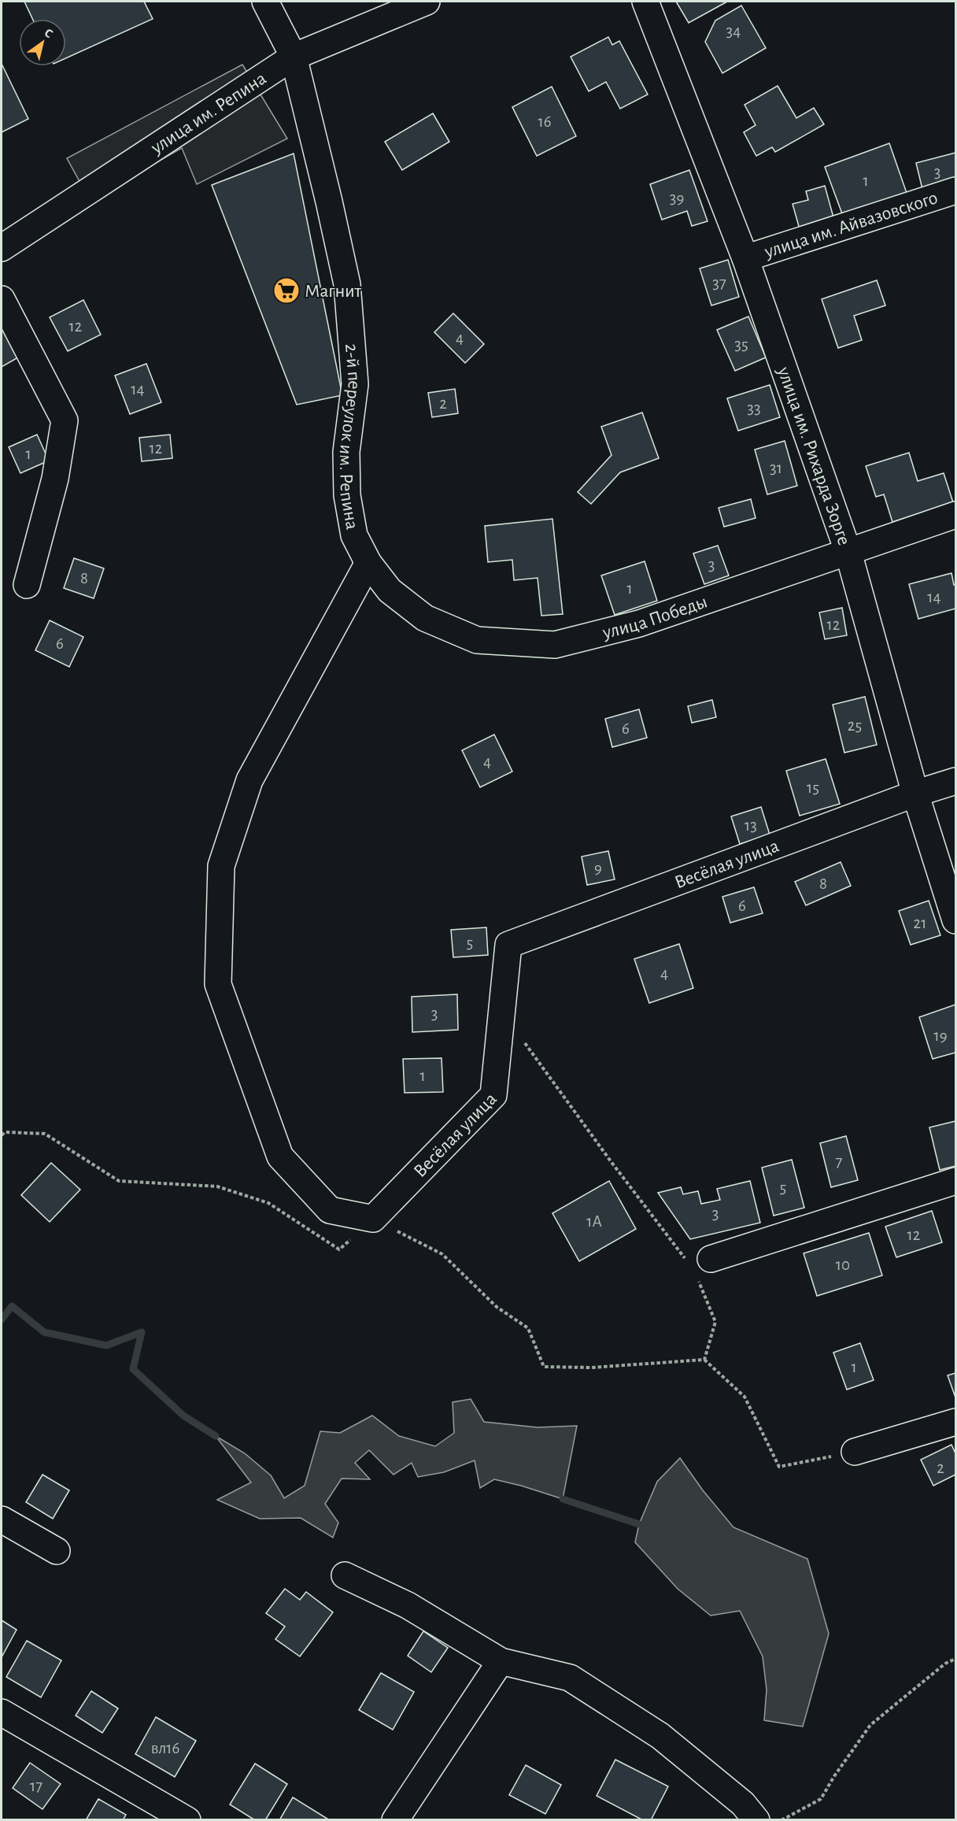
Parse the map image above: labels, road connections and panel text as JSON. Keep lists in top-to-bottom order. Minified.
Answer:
{"streets":{"street":["улица им. Репина","улица им. Айвазовского","2-й переулок им. Репина","улица им. Рихарда Зорге","улица Победы","Весёлая улица"]},"crossings":[["улица им. Репина","2-й переулок им. Репина"],["улица им. Айвазовского","улица им. Рихарда Зорге"],["2-й переулок им. Репина","улица Победы"],["улица им. Рихарда Зорге","улица Победы"],["улица им. Рихарда Зорге","Весёлая улица"]],"places":{"supermarket":["Магнит"]},"house_numbers":["34","16","3","1","39","37","12","4","35","14","2","33","12","1","31","3","8","1","14","12","6","25","6","4","15","13","9","8","6","21","5","4","3","19","1","7","5","3","1А","12","10","1","2","вл16","17"],"north":"top right"}
